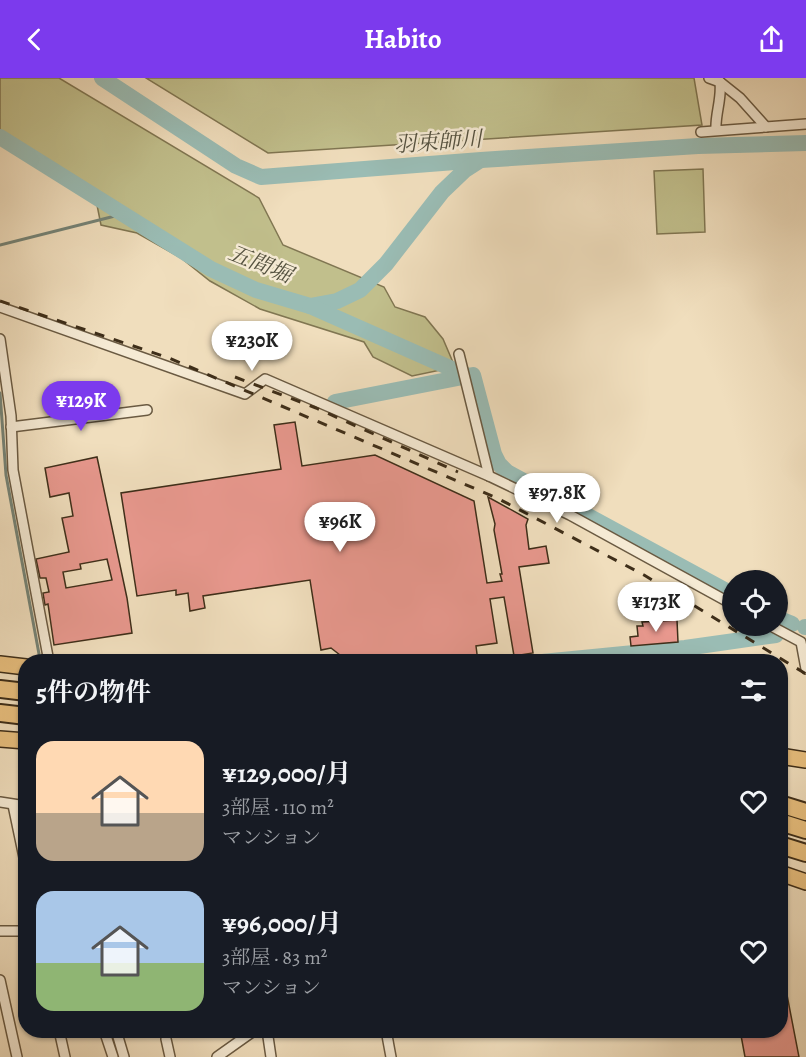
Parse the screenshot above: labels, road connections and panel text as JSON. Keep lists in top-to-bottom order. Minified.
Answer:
{"water":["羽束師川","五間堀"],"page":{"header":"Habito","price":["¥230K","¥129K","¥97.8K","¥96K","¥173K"],"heading":"5件の物件","list":[{"name":"¥129,000/月","note":"3部屋 · 110 m² · マンション"},{"name":"¥96,000/月","note":"3部屋 · 83 m² · マンション"}]}}
